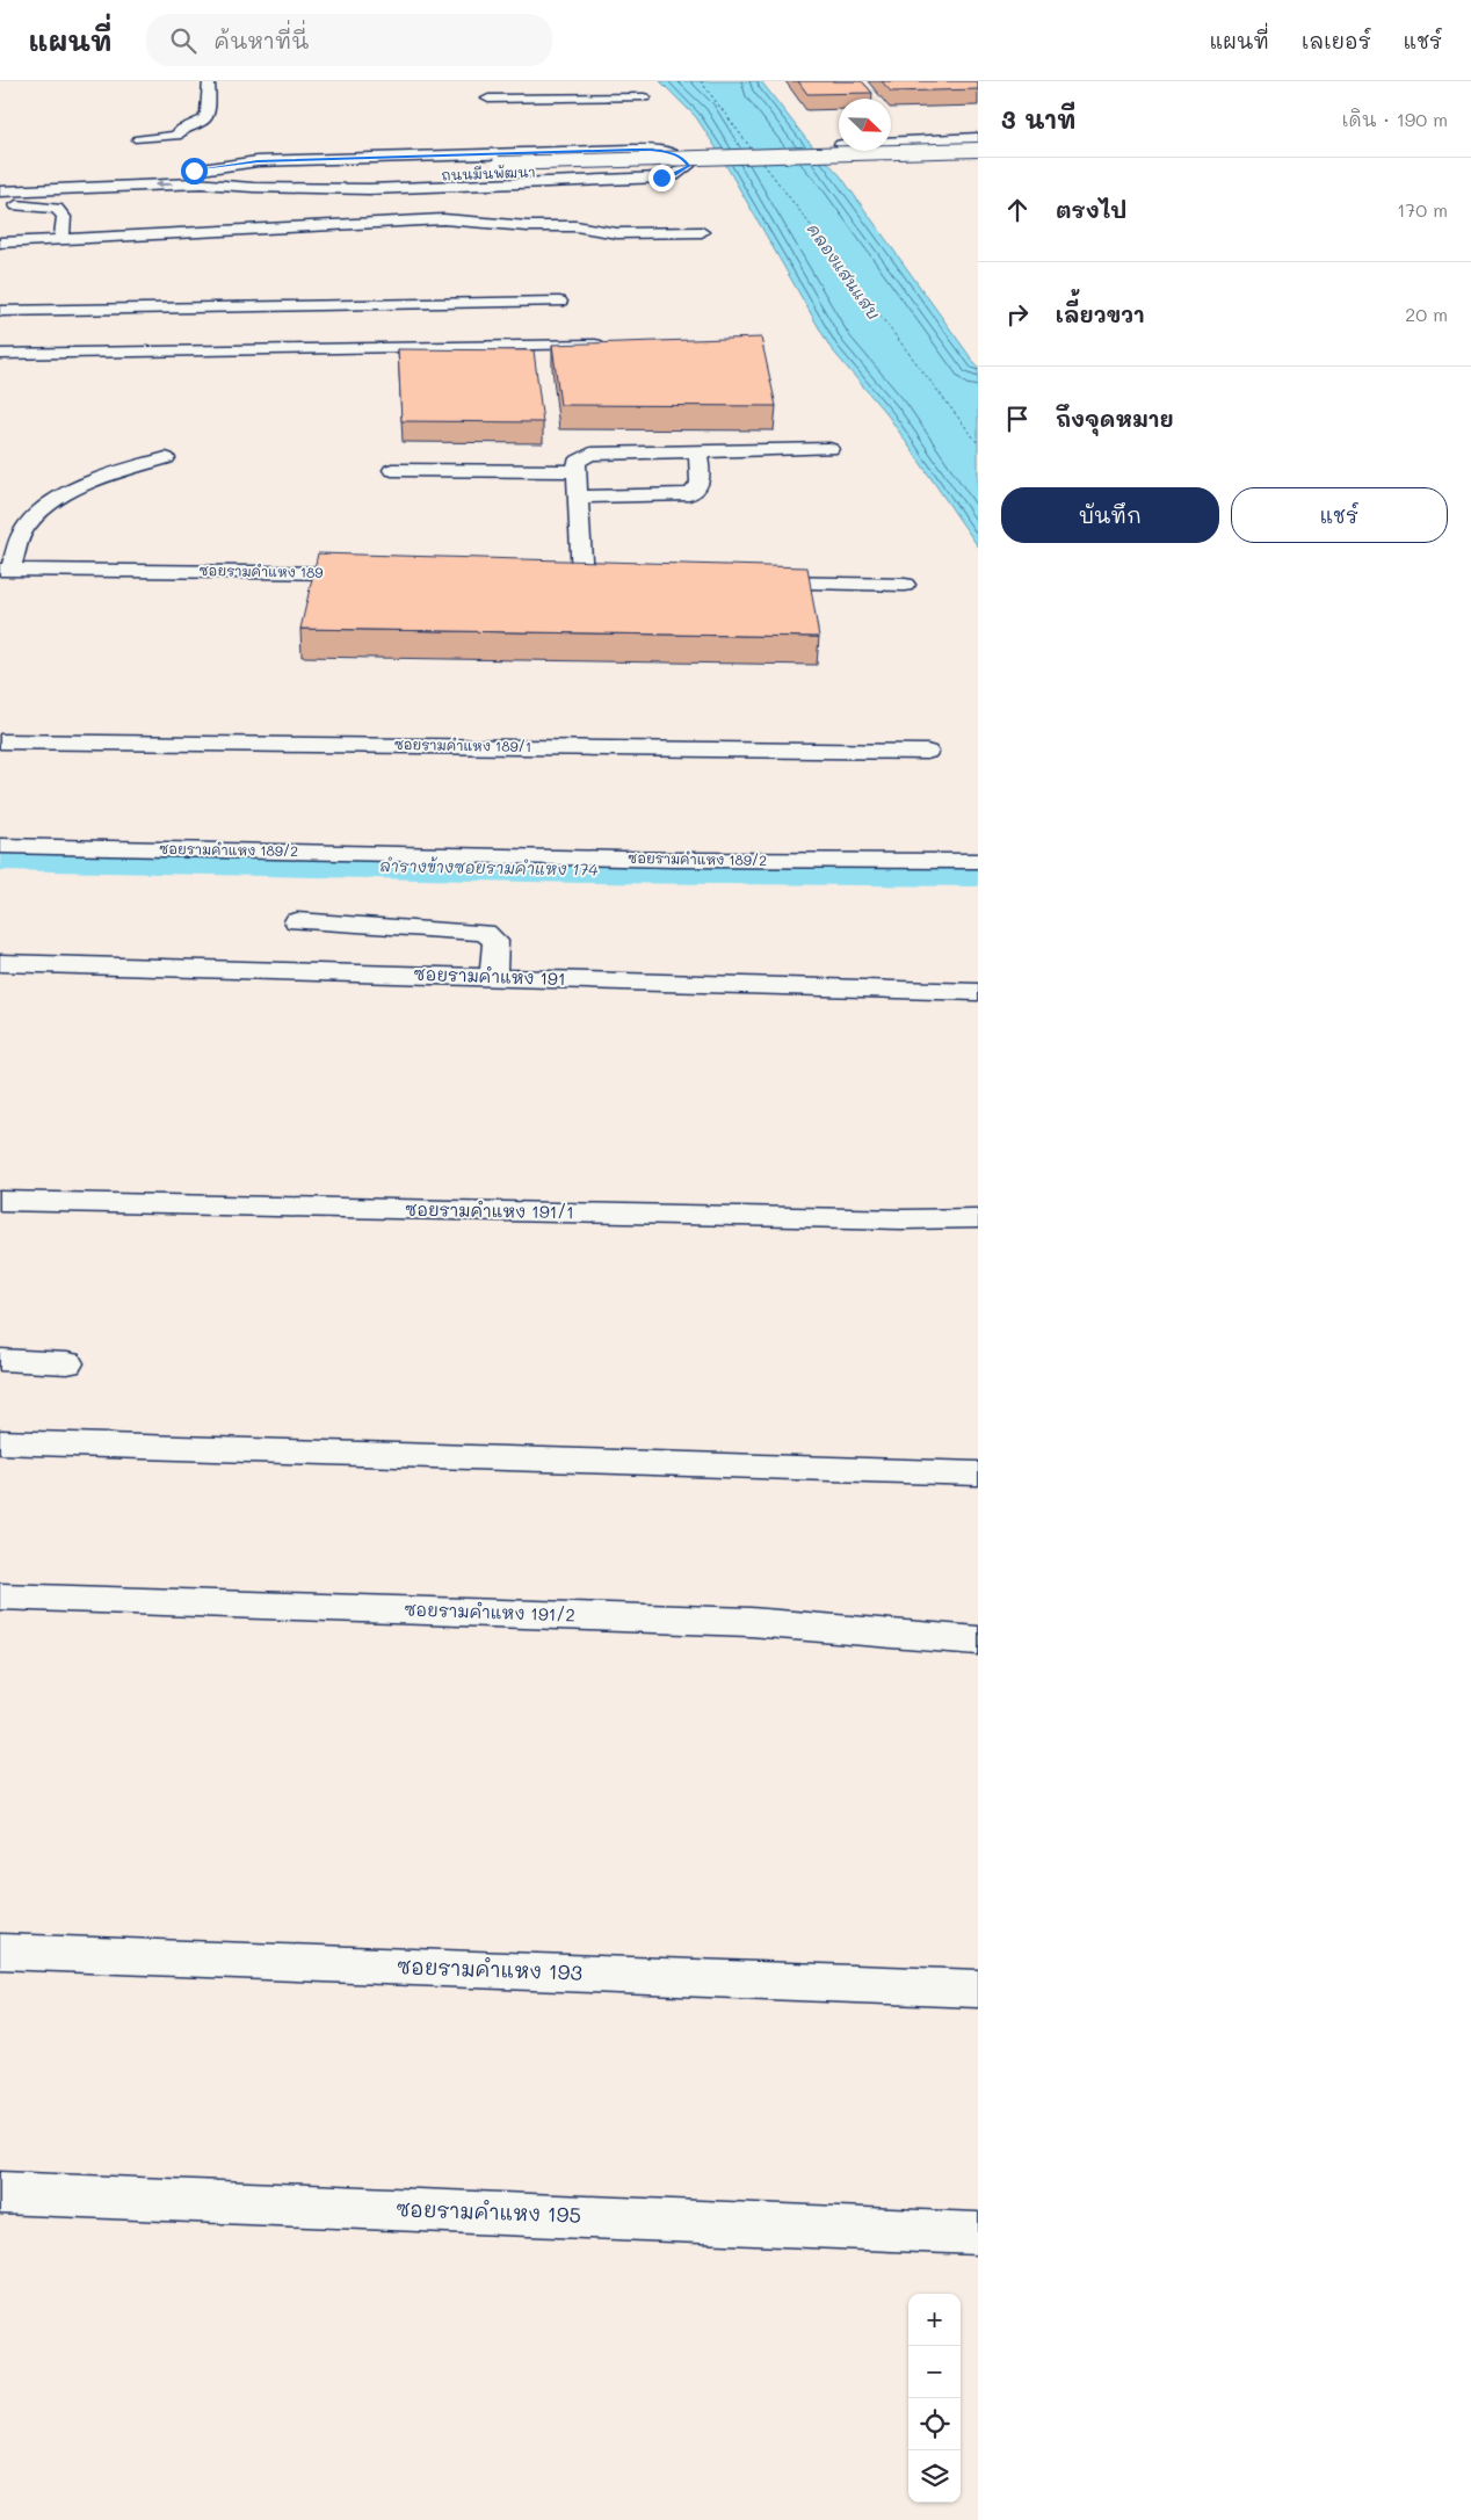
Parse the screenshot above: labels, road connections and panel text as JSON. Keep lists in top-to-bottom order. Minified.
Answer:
{"streets":{"street":["ถนนมีนพัฒนา","ซอยรามคำแหง 189","ซอยรามคำแหง 189/1","ซอยรามคำแหง 189/2","ซอยรามคำแหง 191","ซอยรามคำแหง 191/1","ซอยรามคำแหง 191/2","ซอยรามคำแหง 193","ซอยรามคำแหง 195"]},"water":["คลองแสนแสบ","ลำรางข้างซอยรามคำแหง 174"],"north":"bottom right","page":{"header":"แผนที่","search":"ค้นหาที่นี่","nav":["แผนที่","เลเยอร์","แชร์"],"heading":["3 นาที","เดิน · 190 m"],"list":[["ตรงไป","170 m"],["เลี้ยวขวา","20 m"],"ถึงจุดหมาย"],"buttons":["บันทึก","แชร์"],"map_buttons":["+","−"]}}
